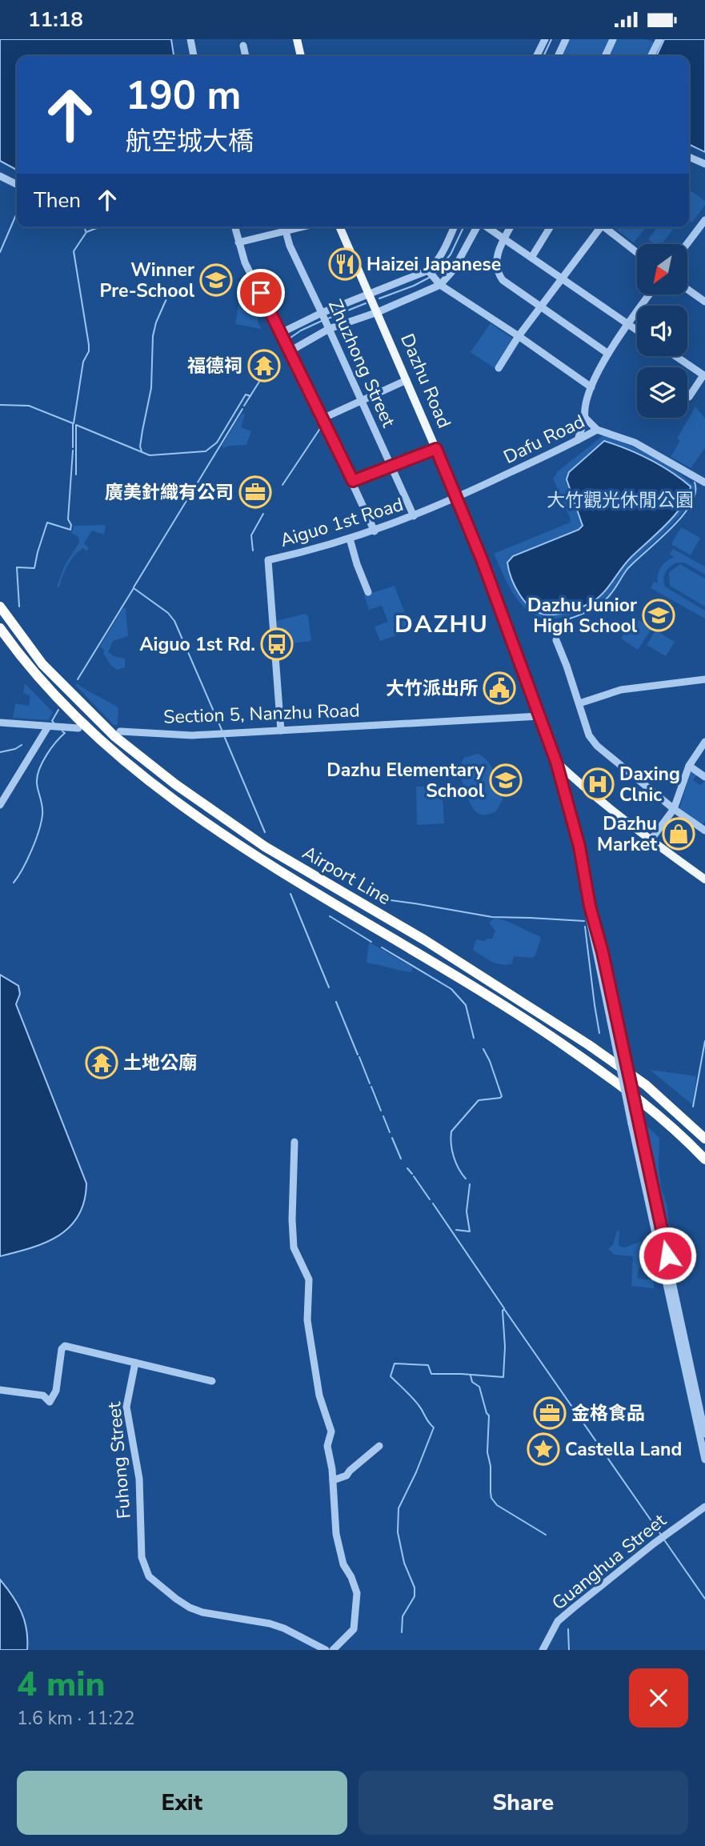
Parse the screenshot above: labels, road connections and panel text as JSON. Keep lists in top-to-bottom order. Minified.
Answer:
{"streets":{"highway":["Airport Line"],"main road":["Dazhu Road"],"street":["Zhuzhong Street","Dafu Road","Aiguo 1st Road","Section 5, Nanzhu Road","Fuhong Street","Guanghua Street"]},"crossings":[["Zhuzhong Street","Aiguo 1st Road"],["Dazhu Road","Dafu Road"],["Dazhu Road","Aiguo 1st Road"],["Dazhu Road","Section 5, Nanzhu Road"],["Dafu Road","Aiguo 1st Road"],["Aiguo 1st Road","Section 5, Nanzhu Road"]],"districts":["DAZHU"],"parks":["大竹觀光休閒公園"],"places":{"restaurant":["Haizei Japanese"],"school or university":["Winner Pre-School","Dazhu Junior High School","Dazhu Elementary School"],"temple":["福德祠","土地公廟"],"office":["廣美針織有公司","金格食品"],"bus stop":["Aiguo 1st Rd."],"public building":["大竹派出所"],"hospital":["Daxing Clnic"],"shop":["Dazhu Market"],"place":["Castella Land"]},"north":"bottom left","page":{"status":"11:18","turn":["190 m","航空城大橋"],"then":"Then","heading":["4 min","1.6 km · 11:22"],"buttons":["Exit","Share"]}}
